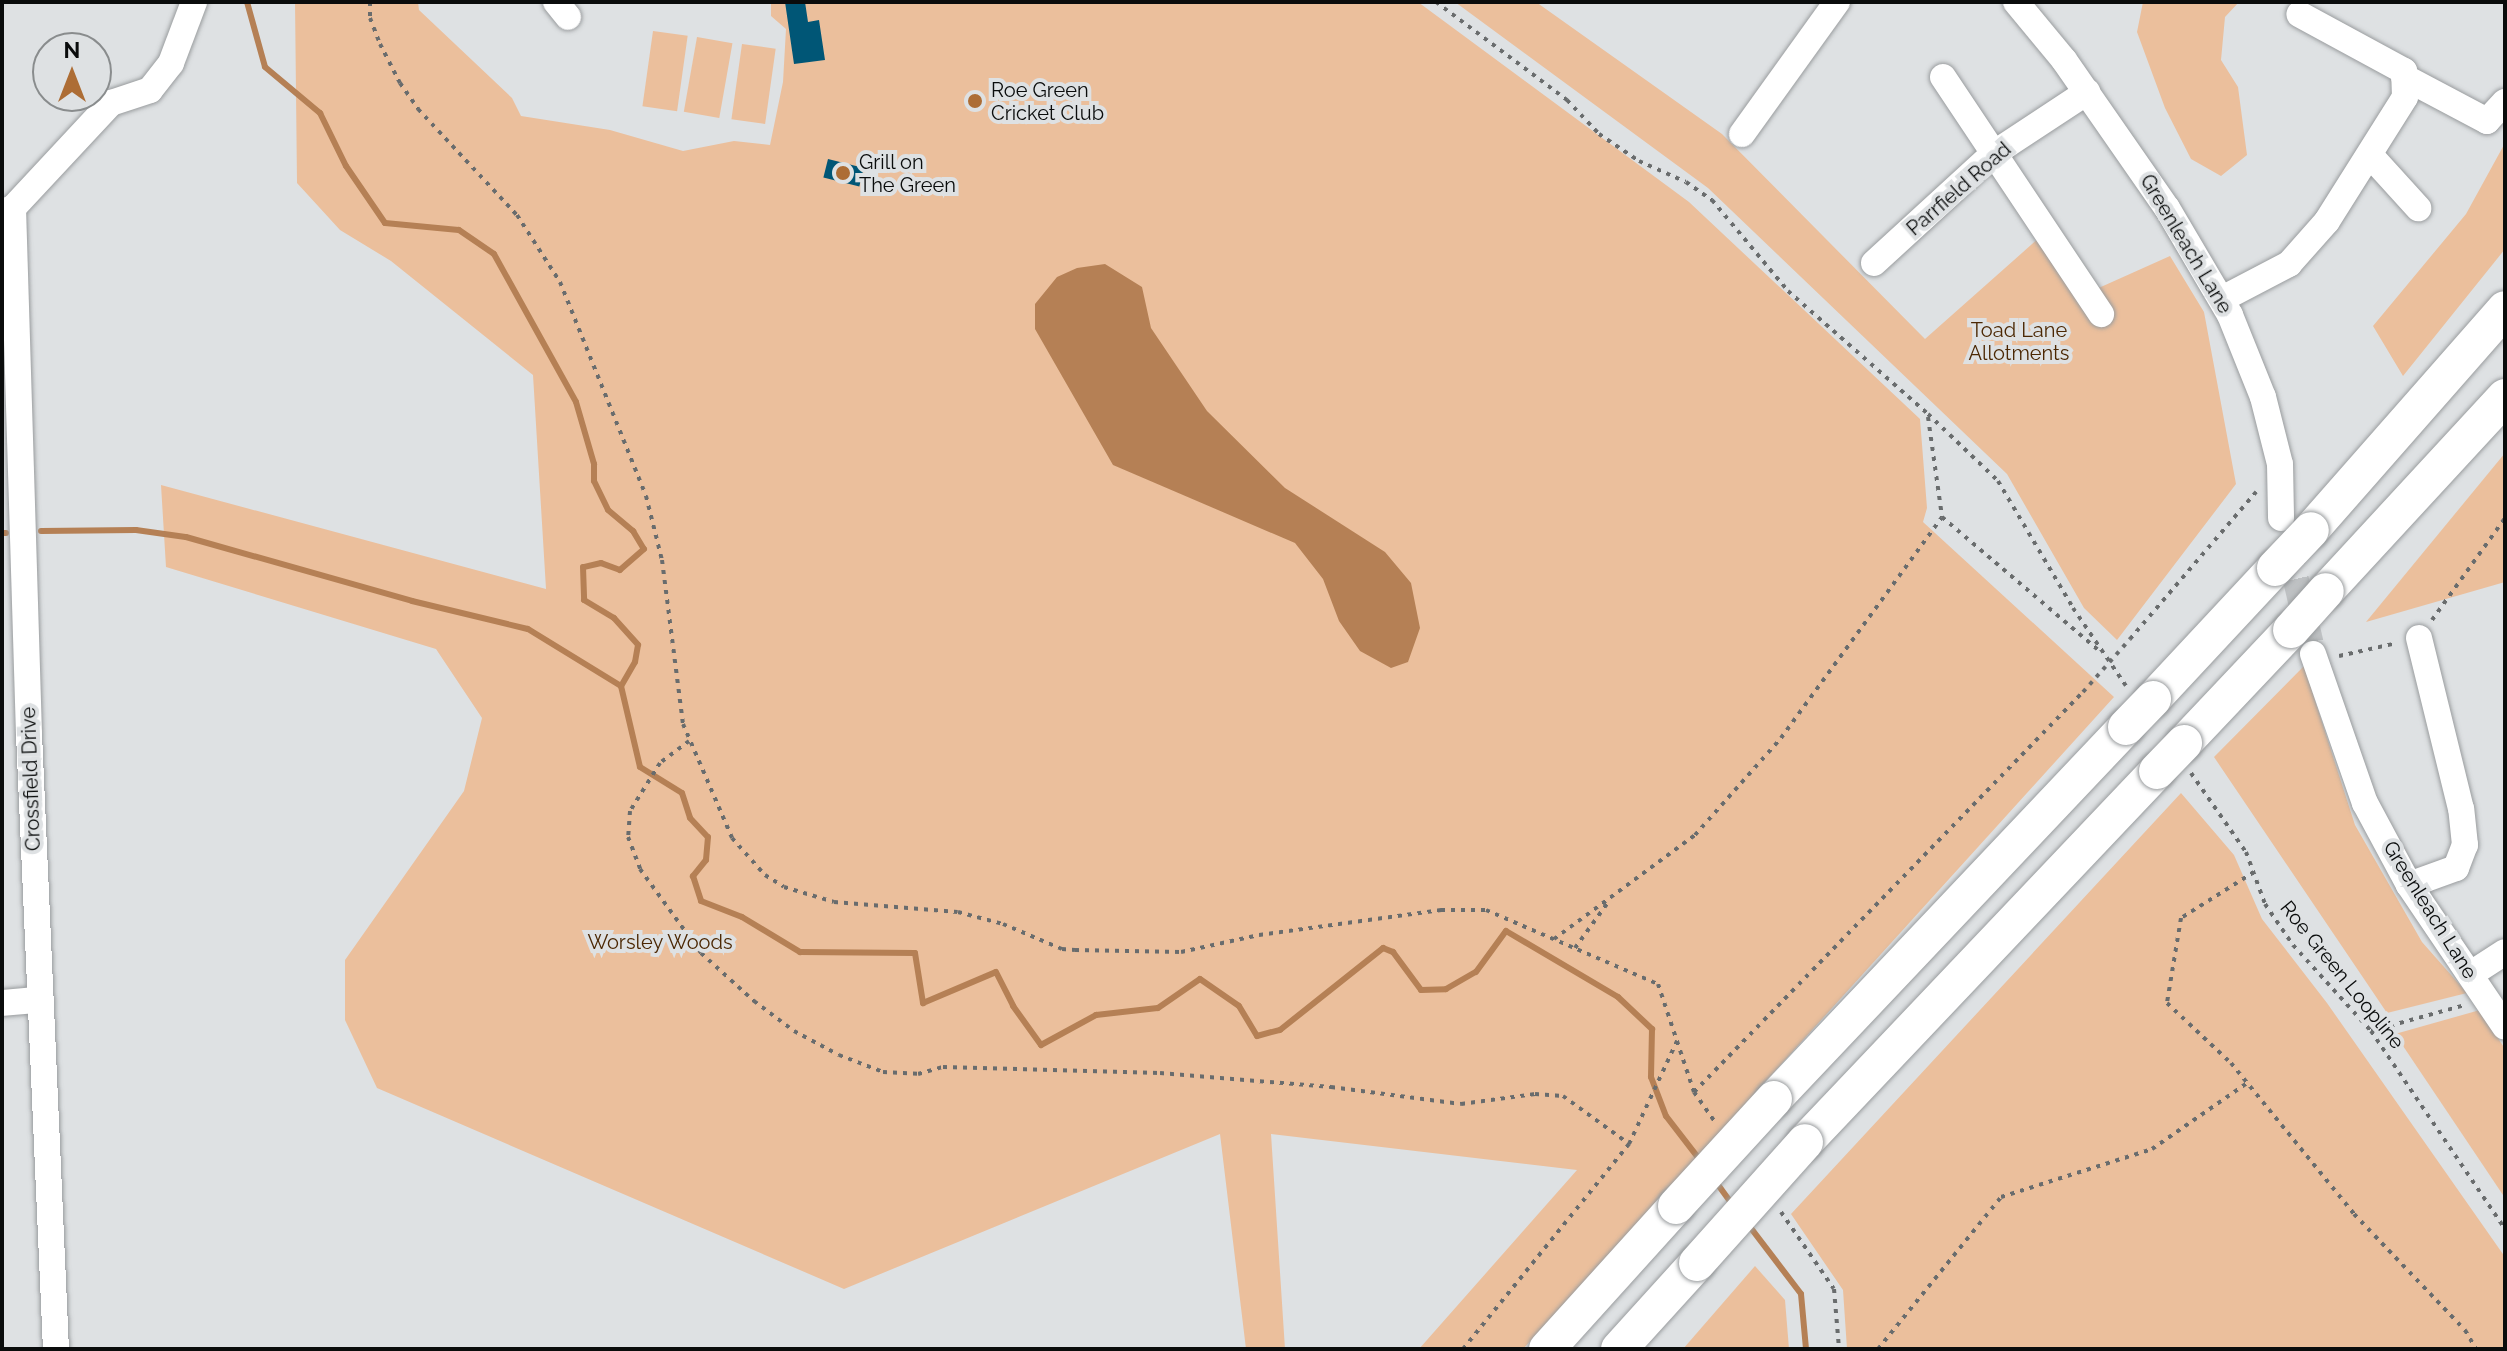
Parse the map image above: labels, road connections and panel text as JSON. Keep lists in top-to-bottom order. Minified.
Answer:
{"streets":{"street":["Parrfield Road","Greenleach Lane","Crossfield Drive"],"path":["Roe Green Loopline"]},"crossings":[["Parrfield Road","Greenleach Lane"]],"parks":["Toad Lane Allotments","Worsley Woods"],"places":["Roe Green Cricket Club","Grill on The Green"],"north":"top"}
